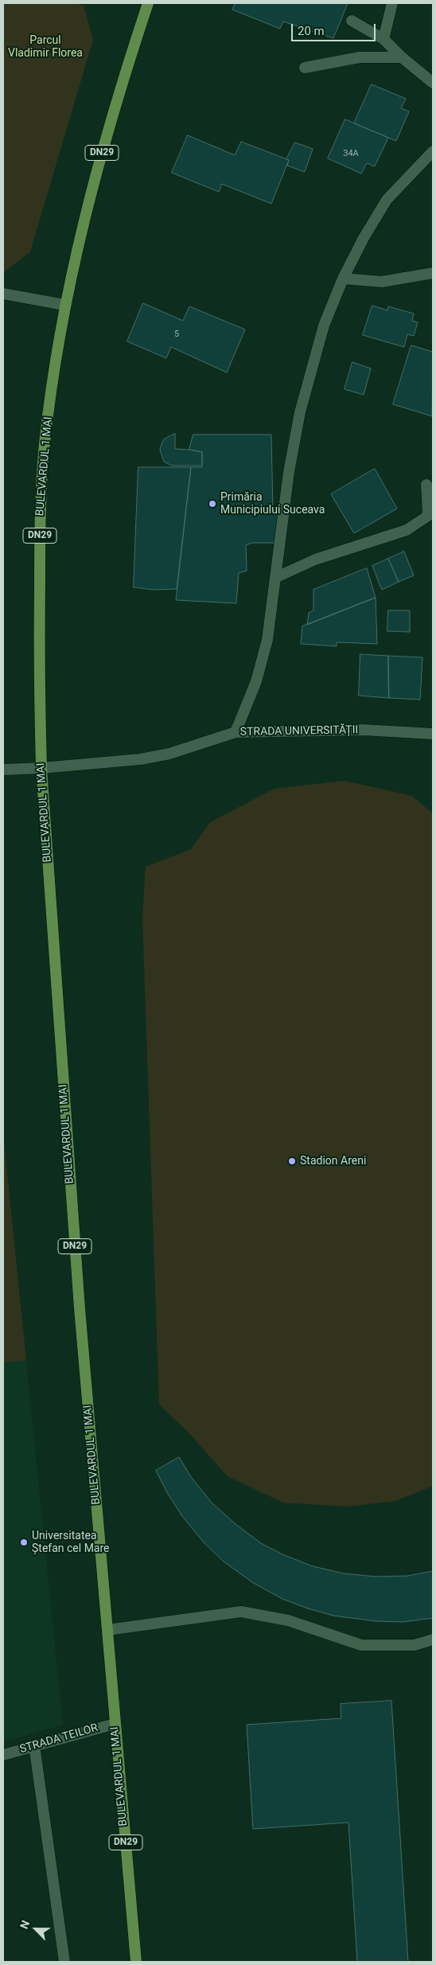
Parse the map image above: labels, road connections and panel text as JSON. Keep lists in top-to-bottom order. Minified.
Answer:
{"streets":{"main road":["DN29","BULEVARDUL 1 MAI"],"street":["STRADA UNIVERSITĂȚII","STRADA TEILOR"]},"crossings":[["DN29","BULEVARDUL 1 MAI"],["BULEVARDUL 1 MAI","STRADA UNIVERSITĂȚII"],["BULEVARDUL 1 MAI","STRADA TEILOR"]],"parks":["Parcul Vladimir Florea"],"places":["Primăria Municipiului Suceava","Stadion Areni","Universitatea Ștefan cel Mare"],"house_numbers":["34A","5"],"scale_bar":"20 m","north":"top left"}
